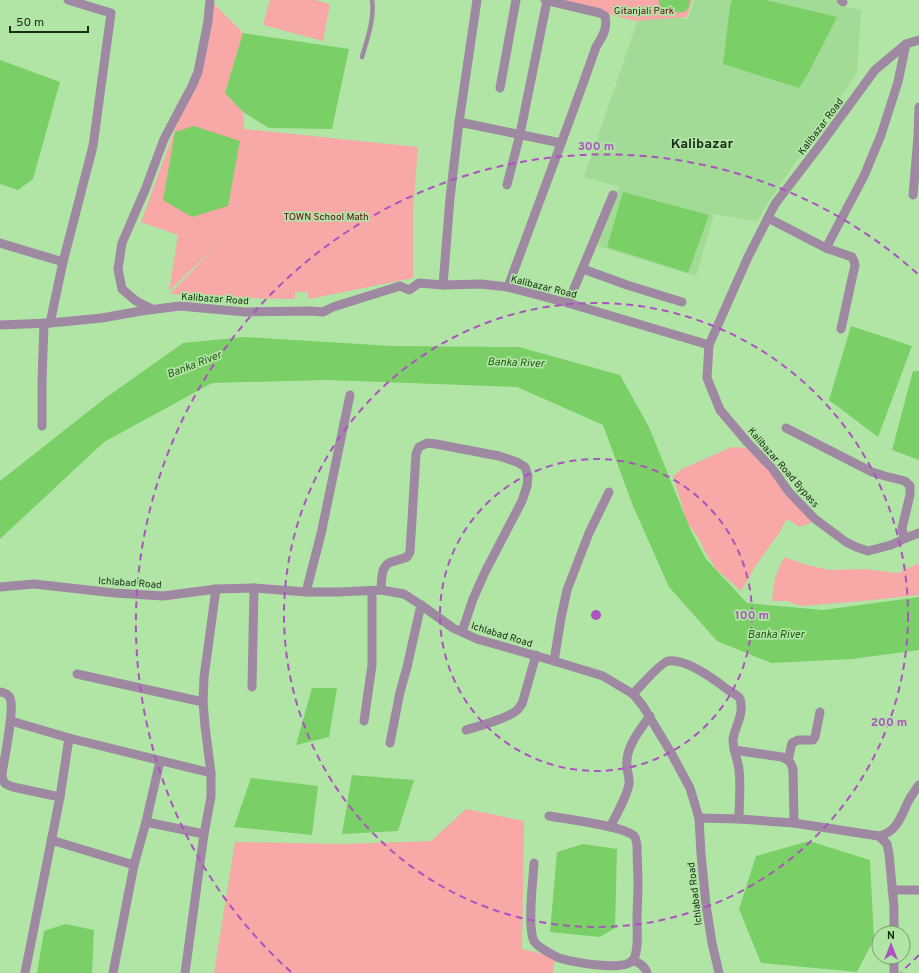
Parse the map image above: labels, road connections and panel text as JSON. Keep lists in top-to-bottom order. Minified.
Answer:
{"streets":{"street":["Kalibazar Road","Kalibazar Road Bypass","Ichlabad Road"]},"crossings":[["Kalibazar Road","Kalibazar Road Bypass"]],"districts":["Kalibazar"],"water":["Banka River"],"parks":["Gitanjali Park","TOWN School Math"],"scale_bar":"50 m","north":"top","rings":["300 m","100 m","200 m"]}
